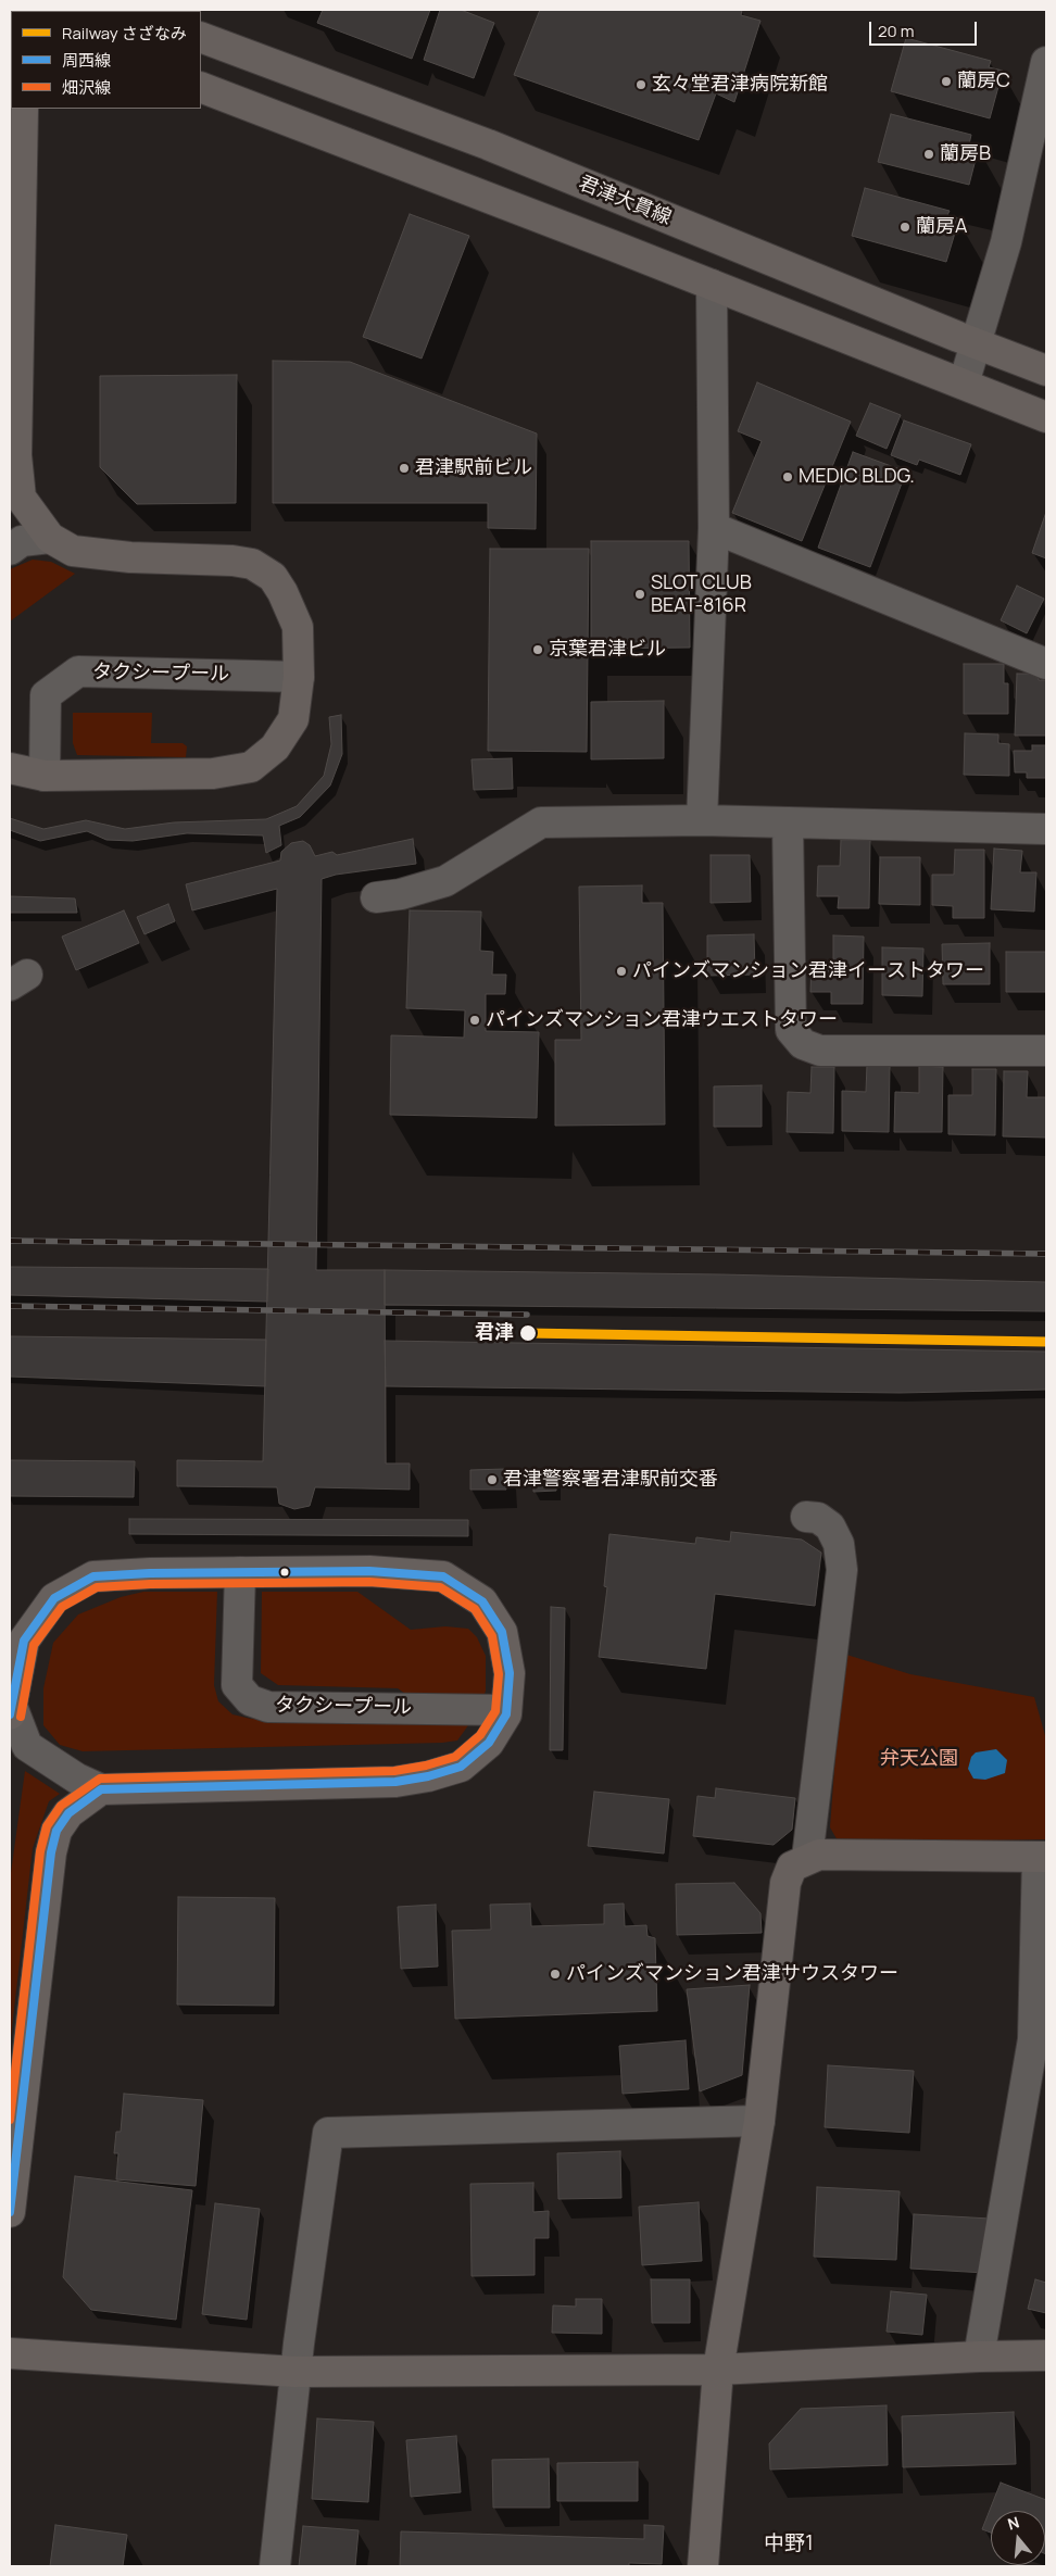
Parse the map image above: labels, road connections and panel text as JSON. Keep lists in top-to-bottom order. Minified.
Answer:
{"streets":{"main road":["君津大貫線"],"street":["タクシープール"]},"districts":["中野1"],"parks":["弁天公園"],"places":["蘭房C","玄々堂君津病院新館","蘭房B","蘭房A","君津駅前ビル","MEDIC BLDG.","SLOT CLUB BEAT-816R","京葉君津ビル","パインズマンション君津イーストタワー","パインズマンション君津ウエストタワー","君津","君津警察署君津駅前交番","パインズマンション君津サウスタワー"],"lines":["rail line さざなみ","transit line 周西線","transit line 畑沢線"],"legend":["Railway さざなみ","周西線","畑沢線"],"scale_bar":"20 m","north":"top"}
